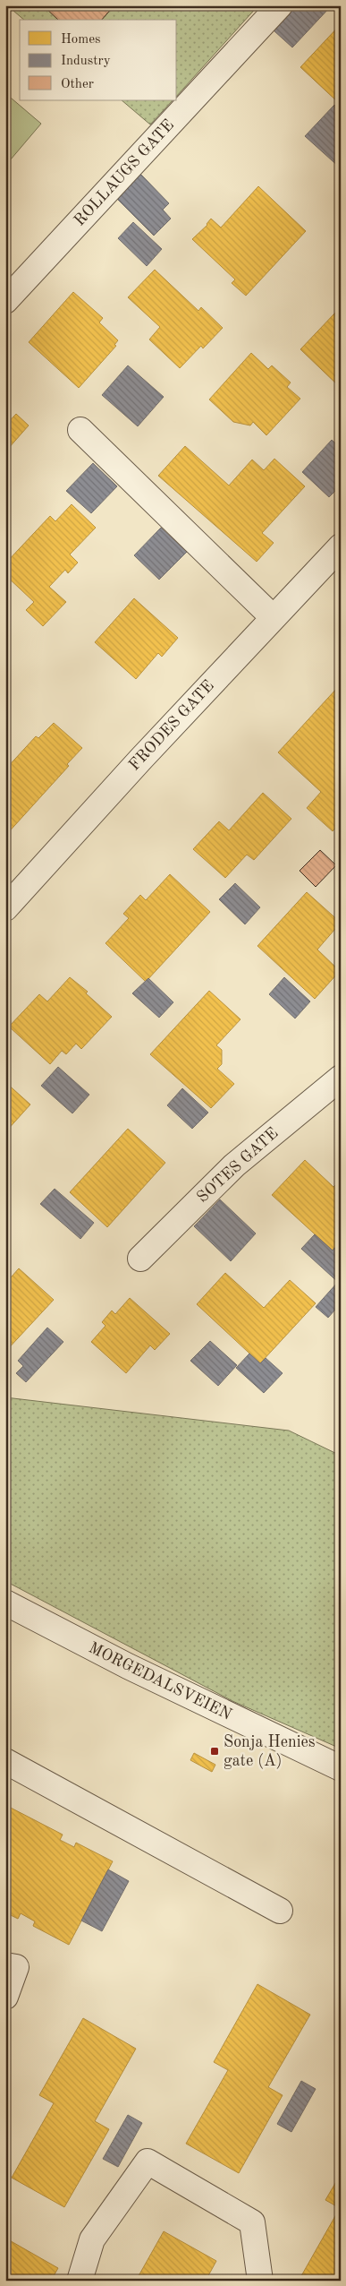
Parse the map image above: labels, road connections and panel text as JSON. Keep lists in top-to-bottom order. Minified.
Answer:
{"streets":{"street":["ROLLAUGS GATE","FRODES GATE","SOTES GATE","MORGEDALSVEIEN"]},"places":{"transit":["Sonja Henies gate (A)"]},"legend":["Homes","Industry","Other"]}
